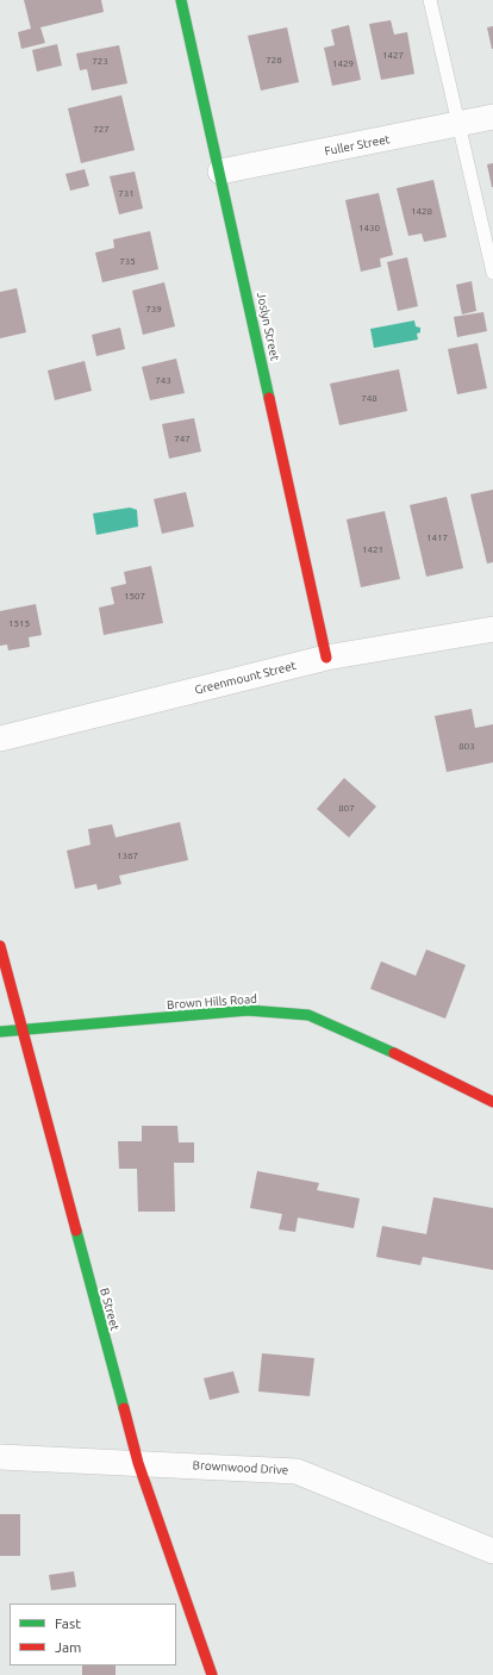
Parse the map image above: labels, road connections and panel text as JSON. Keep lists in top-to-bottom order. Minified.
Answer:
{"streets":{"street":["Fuller Street","Joslyn Street","Greenmount Street","Brown Hills Road","B Street","Brownwood Drive"]},"crossings":[["Fuller Street","Joslyn Street"],["Joslyn Street","Greenmount Street"],["Brown Hills Road","B Street"],["B Street","Brownwood Drive"]],"house_numbers":["1427","726","723","1429","727","731","1428","1430","735","739","743","748","747","1417","1421","1507","1515","803","807","1367"],"legend":["Fast","Jam"]}
